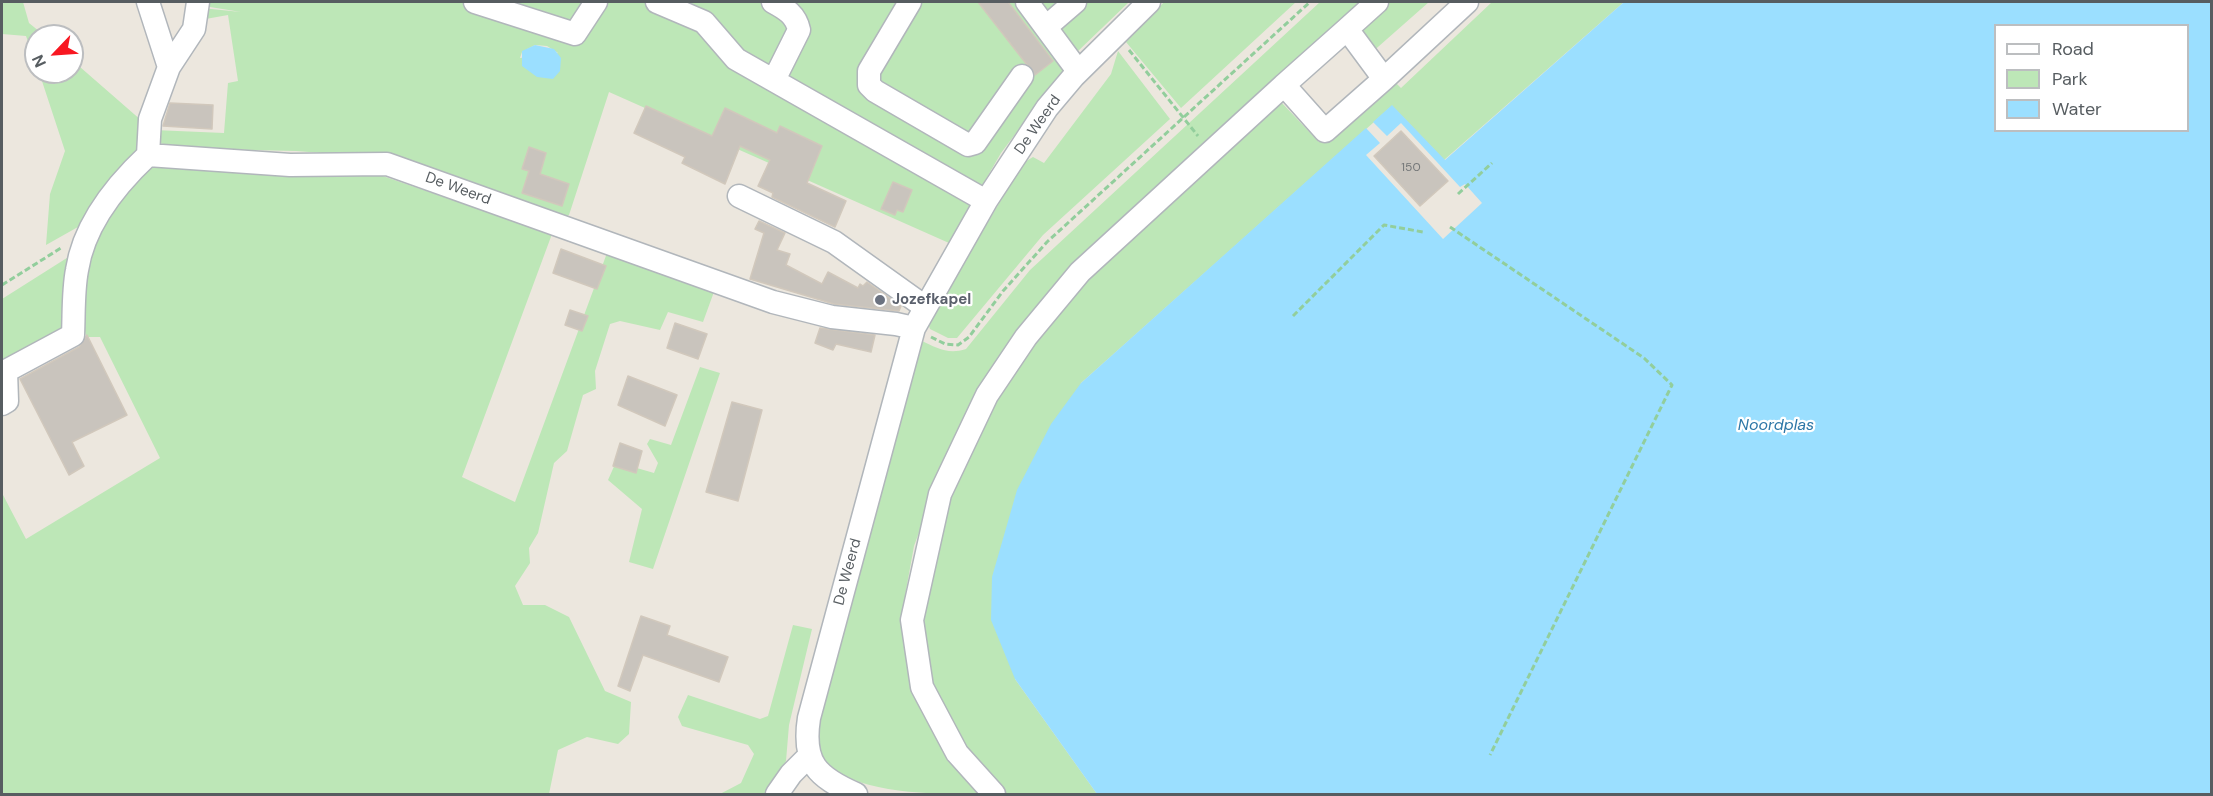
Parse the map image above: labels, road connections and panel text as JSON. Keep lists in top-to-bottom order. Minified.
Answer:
{"streets":{"street":["De Weerd"]},"water":["Noordplas"],"places":["Jozefkapel"],"house_numbers":["150"],"legend":["Road","Park","Water"],"north":"bottom left"}
